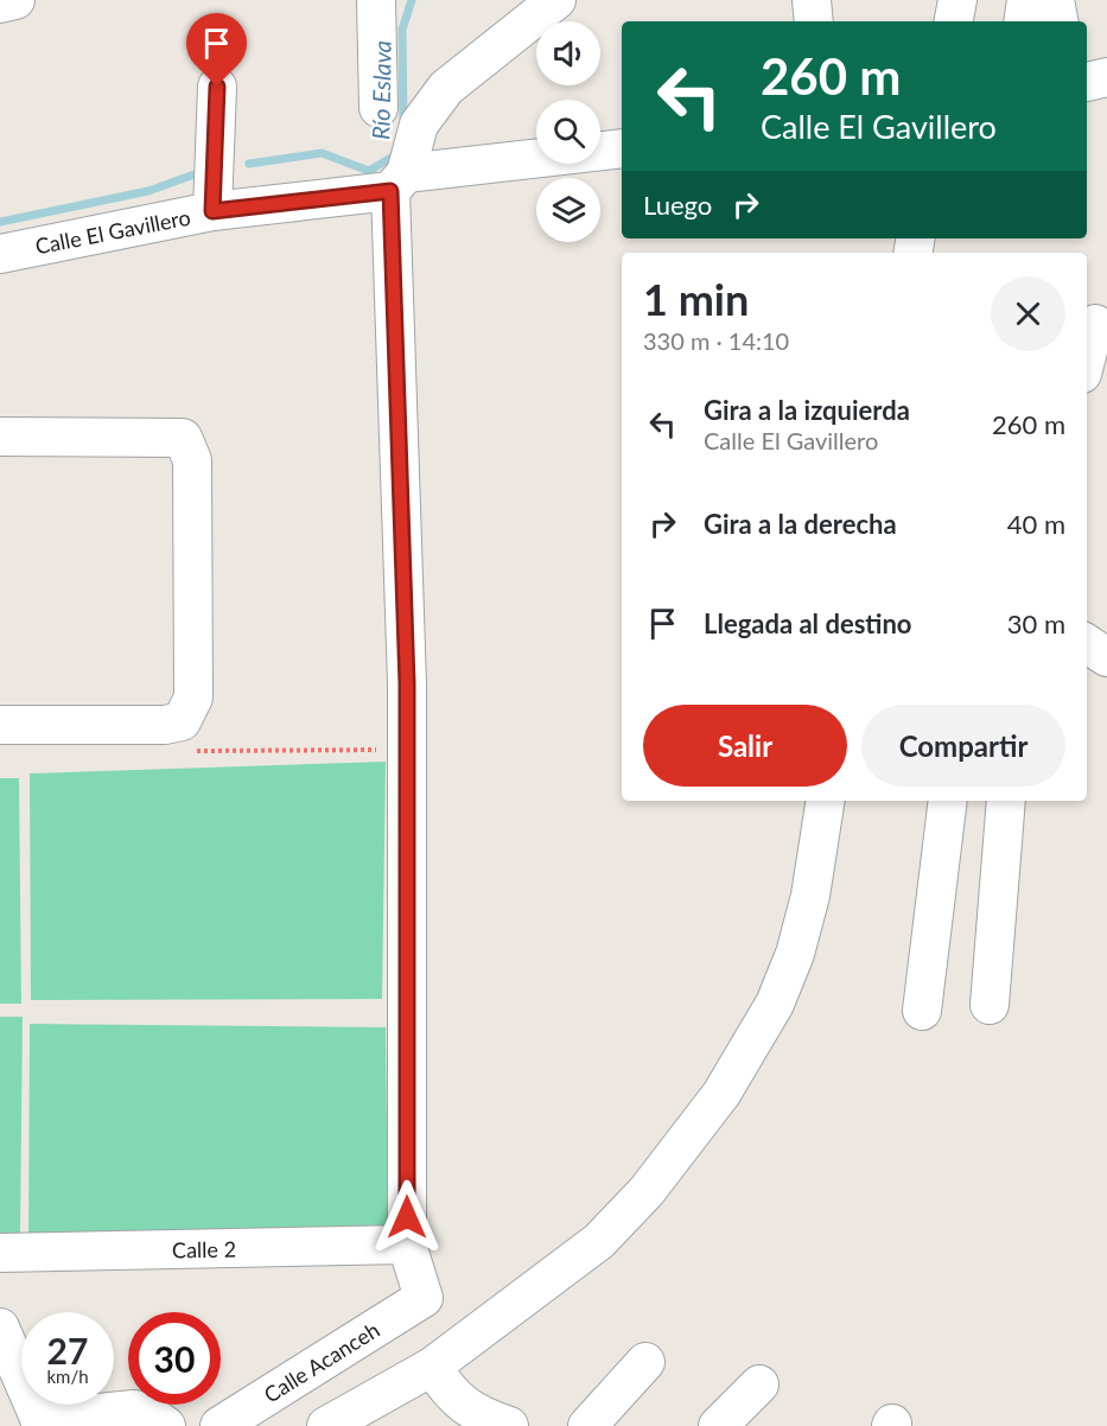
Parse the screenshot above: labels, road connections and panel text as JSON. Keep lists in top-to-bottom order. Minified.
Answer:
{"streets":{"street":["Calle El Gavillero","Calle 2","Calle Acanceh"]},"crossings":[["Calle 2","Calle Acanceh"]],"water":["Río Eslava"],"page":{"turn":["260 m","Calle El Gavillero"],"then":"Luego","heading":["1 min","330 m · 14:10"],"list":[{"name":"Gira a la izquierda","note":"Calle El Gavillero","value":"260 m"},{"name":"Gira a la derecha","value":"40 m"},{"name":"Llegada al destino","value":"30 m"}],"buttons":["Salir","Compartir"],"speed":"27 km/h","limit":"30"}}
